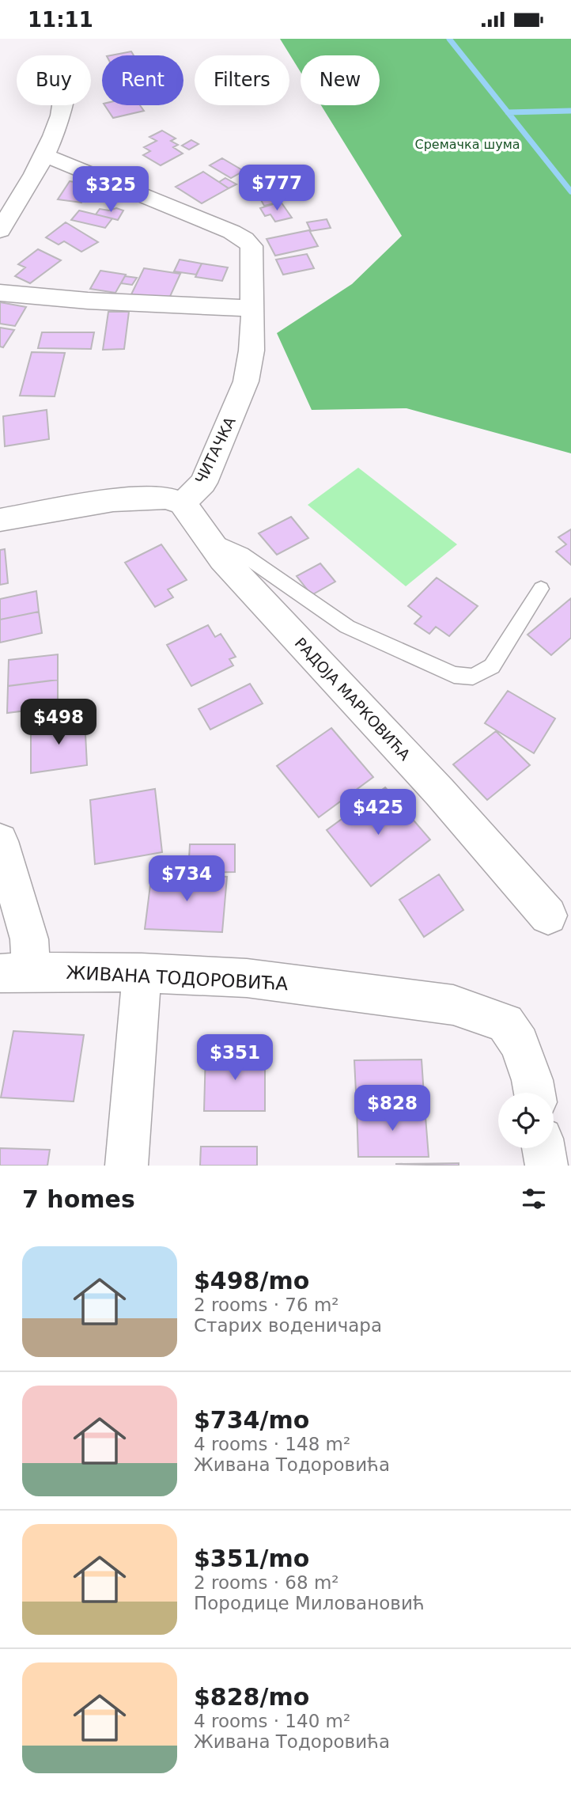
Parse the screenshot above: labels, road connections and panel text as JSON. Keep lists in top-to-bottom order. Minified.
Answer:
{"streets":{"street":["ЧИТАЧКА","РАДОЈА МАРКОВИЋА","ЖИВАНА ТОДОРОВИЋА"]},"crossings":[["ЧИТАЧКА","РАДОЈА МАРКОВИЋА"]],"parks":["Сремачка шума"],"page":{"status":"11:11","chip":["Buy","Rent","Filters","New"],"price":["$777","$325","$498","$425","$734","$351","$828"],"heading":"7 homes","list":[{"name":"$498/mo","note":"2 rooms · 76 m² · Старих воденичара"},{"name":"$734/mo","note":"4 rooms · 148 m² · Живана Тодоровића"},{"name":"$351/mo","note":"2 rooms · 68 m² · Породице Миловановић"},{"name":"$828/mo","note":"4 rooms · 140 m² · Живана Тодоровића"}]}}
